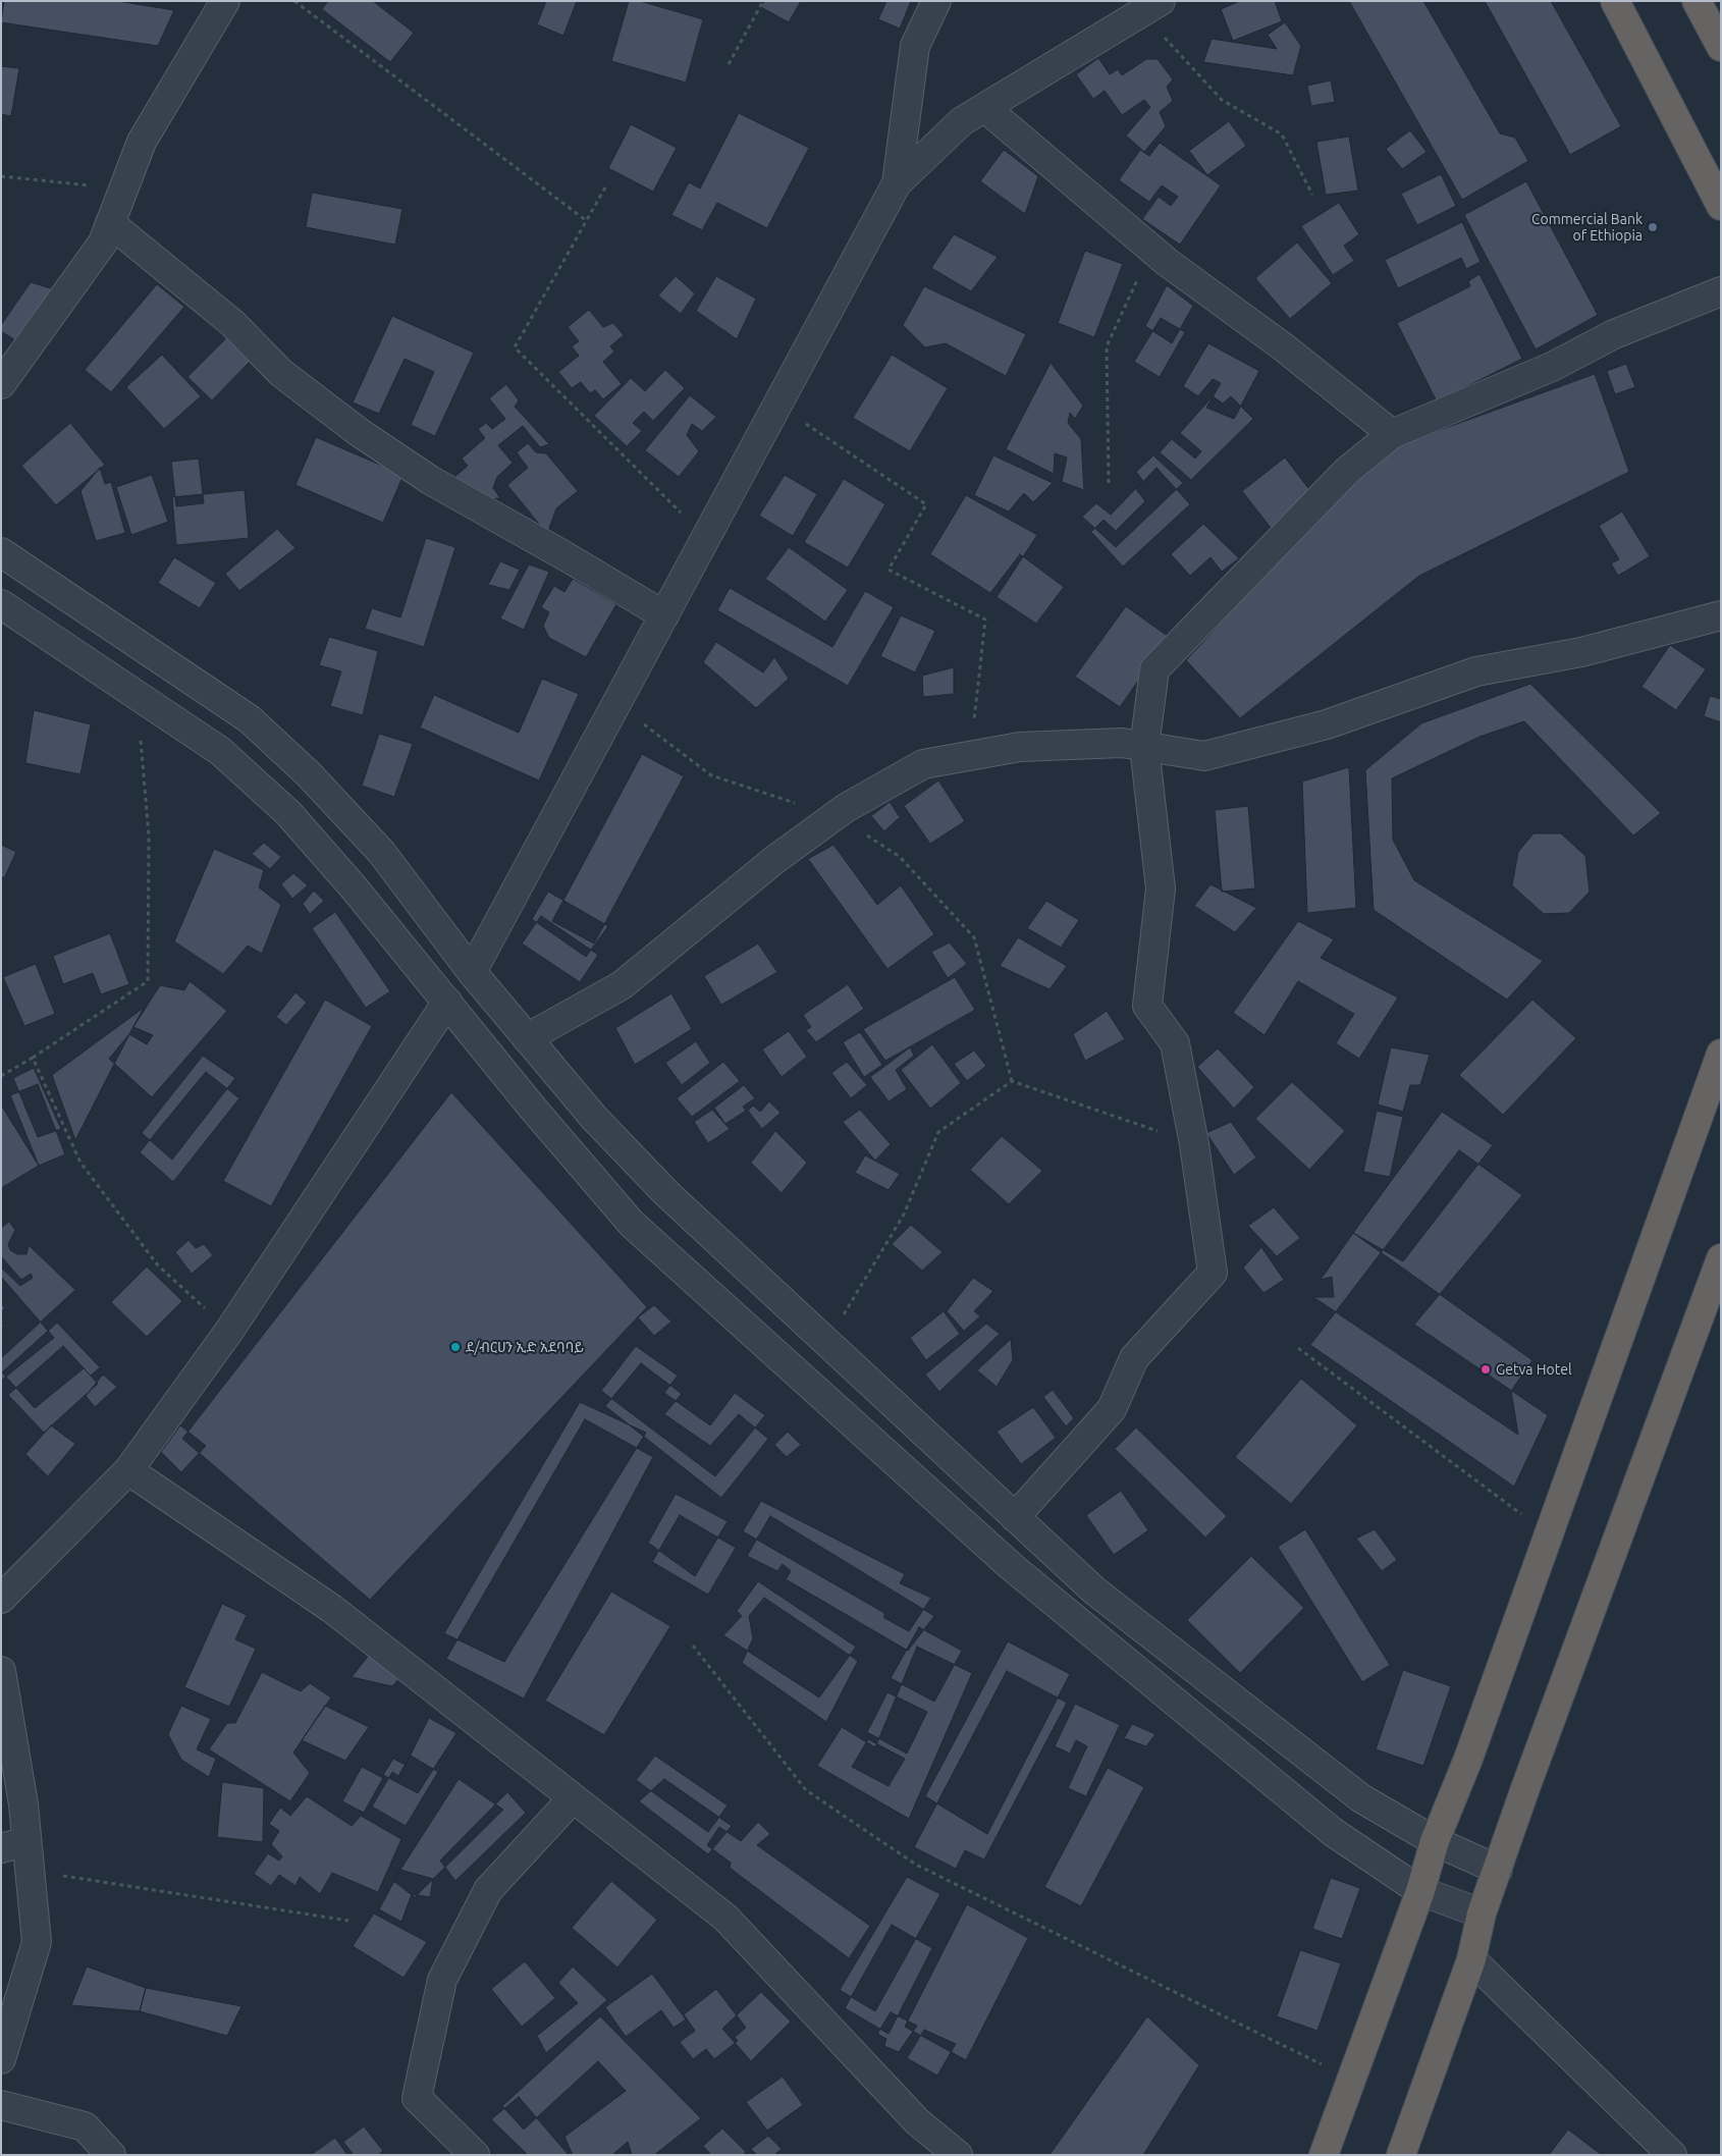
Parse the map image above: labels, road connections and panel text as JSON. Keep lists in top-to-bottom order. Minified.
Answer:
{"places":["Commercial Bank of Ethiopia","ደ/ብርሀን ኢድ አደባባይ","Getva Hotel"]}
